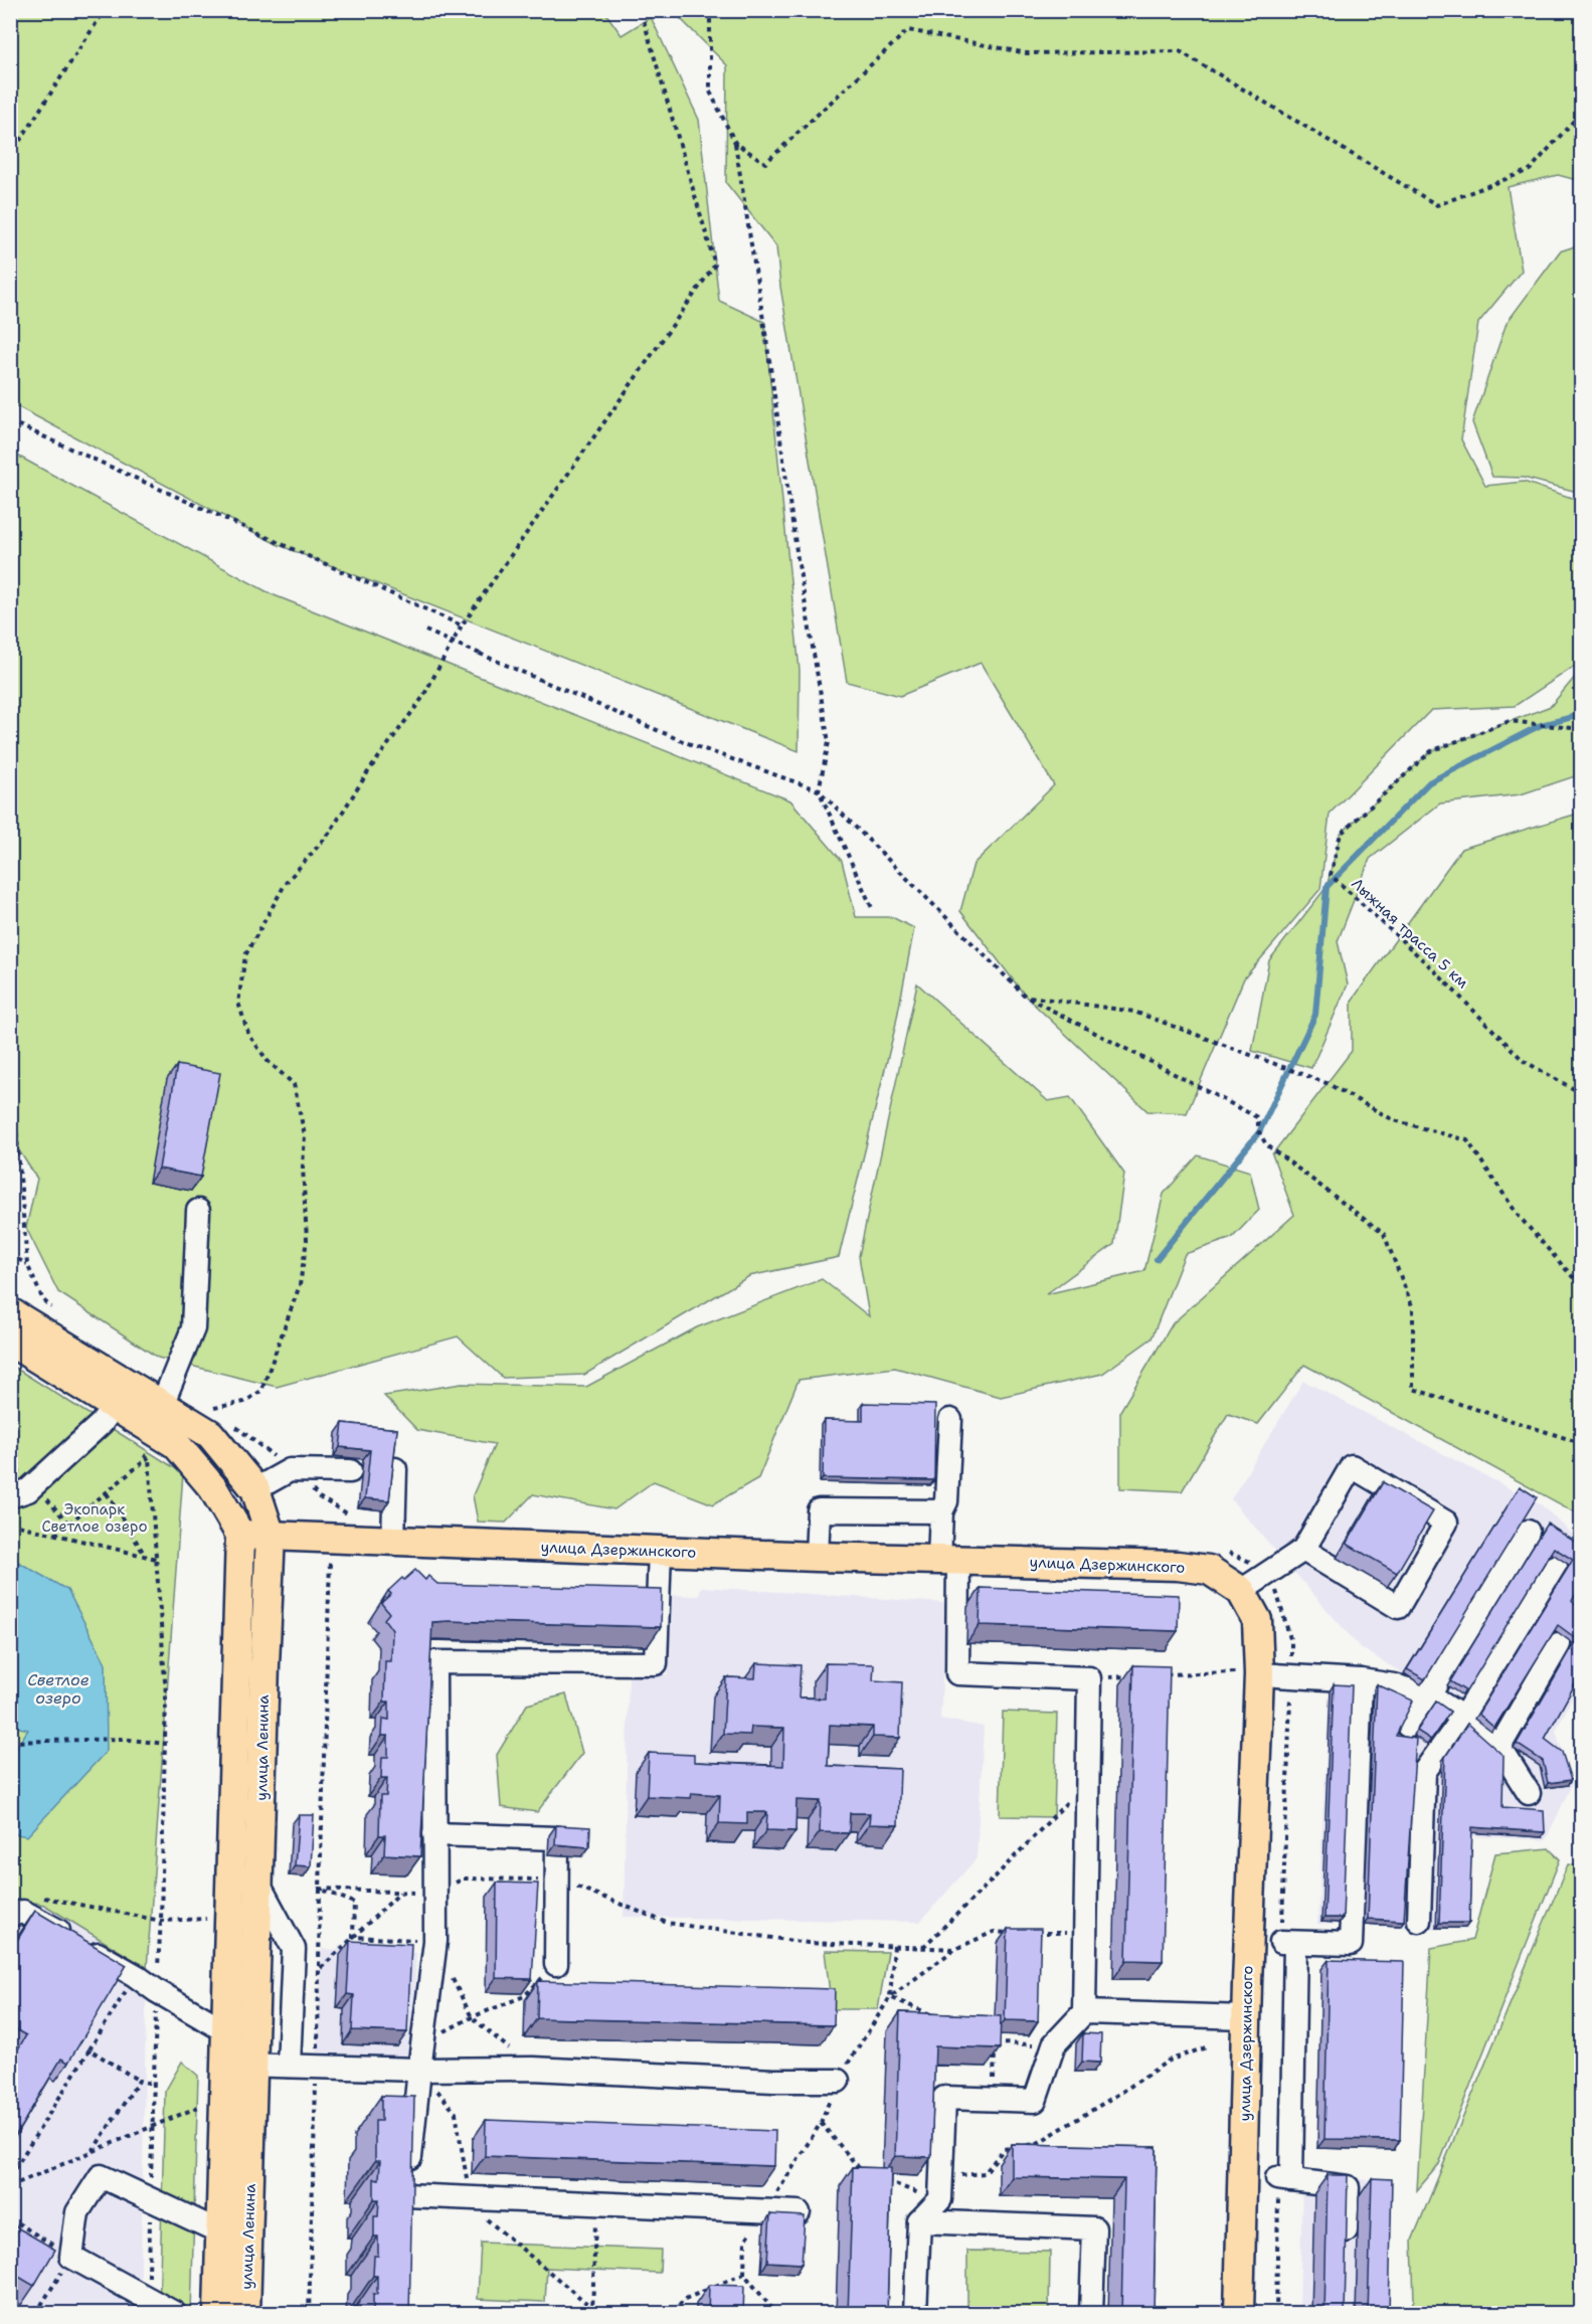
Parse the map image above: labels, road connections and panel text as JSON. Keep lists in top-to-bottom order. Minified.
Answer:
{"streets":{"main road":["улица Дзержинского","улица Ленина"],"path":["Лыжная трасса 5 км"]},"crossings":[["улица Дзержинского","улица Ленина"]],"water":["Светлое озеро"],"parks":["Экопарк Светлое озеро"]}
